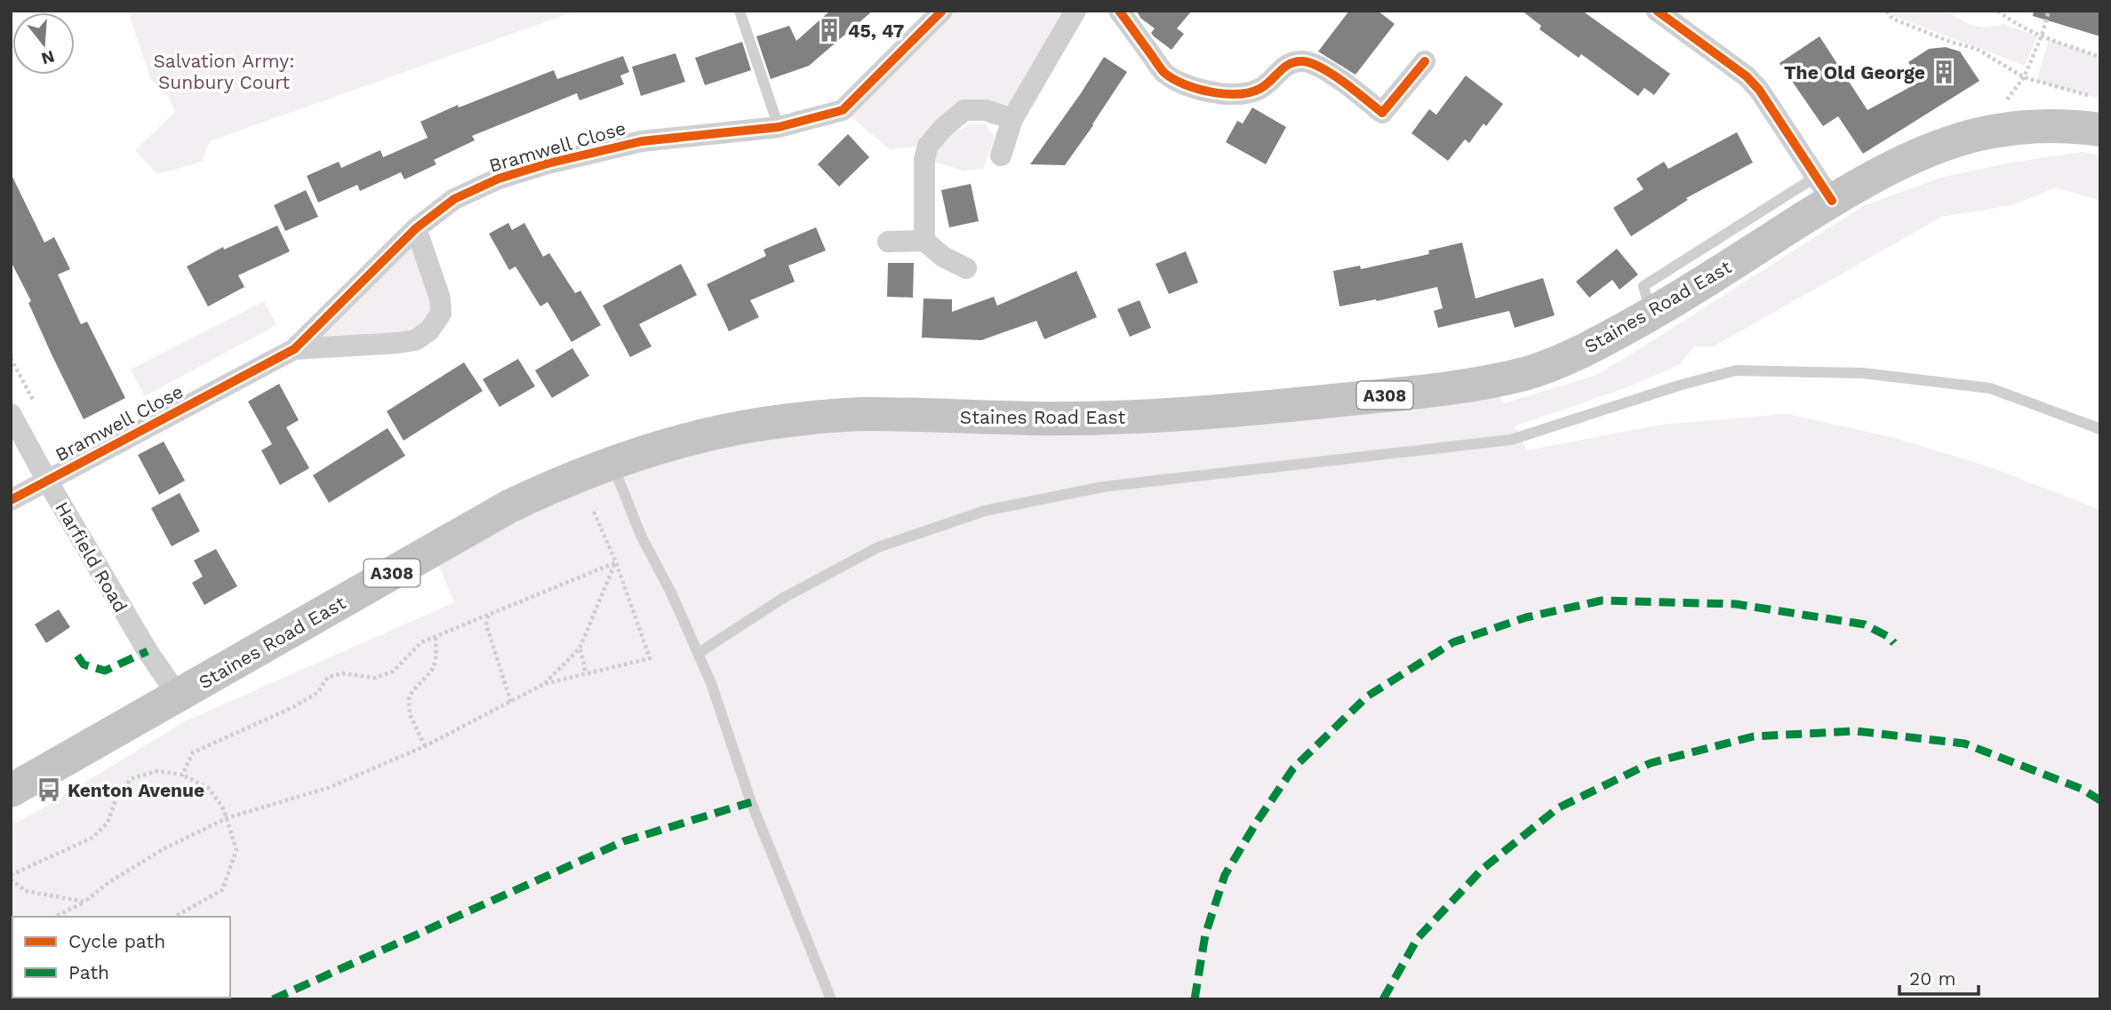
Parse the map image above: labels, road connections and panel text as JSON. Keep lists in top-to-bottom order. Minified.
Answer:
{"streets":{"highway":["Staines Road East","A308"],"street":["Bramwell Close","Harfield Road"]},"crossings":[["Bramwell Close","Harfield Road"],["Staines Road East","Harfield Road"]],"parks":["Salvation Army: Sunbury Court"],"places":{"building":["45, 47","The Old George"],"bus stop":["Kenton Avenue"]},"legend":["Cycle path","Path"],"scale_bar":"20 m","north":"bottom"}
